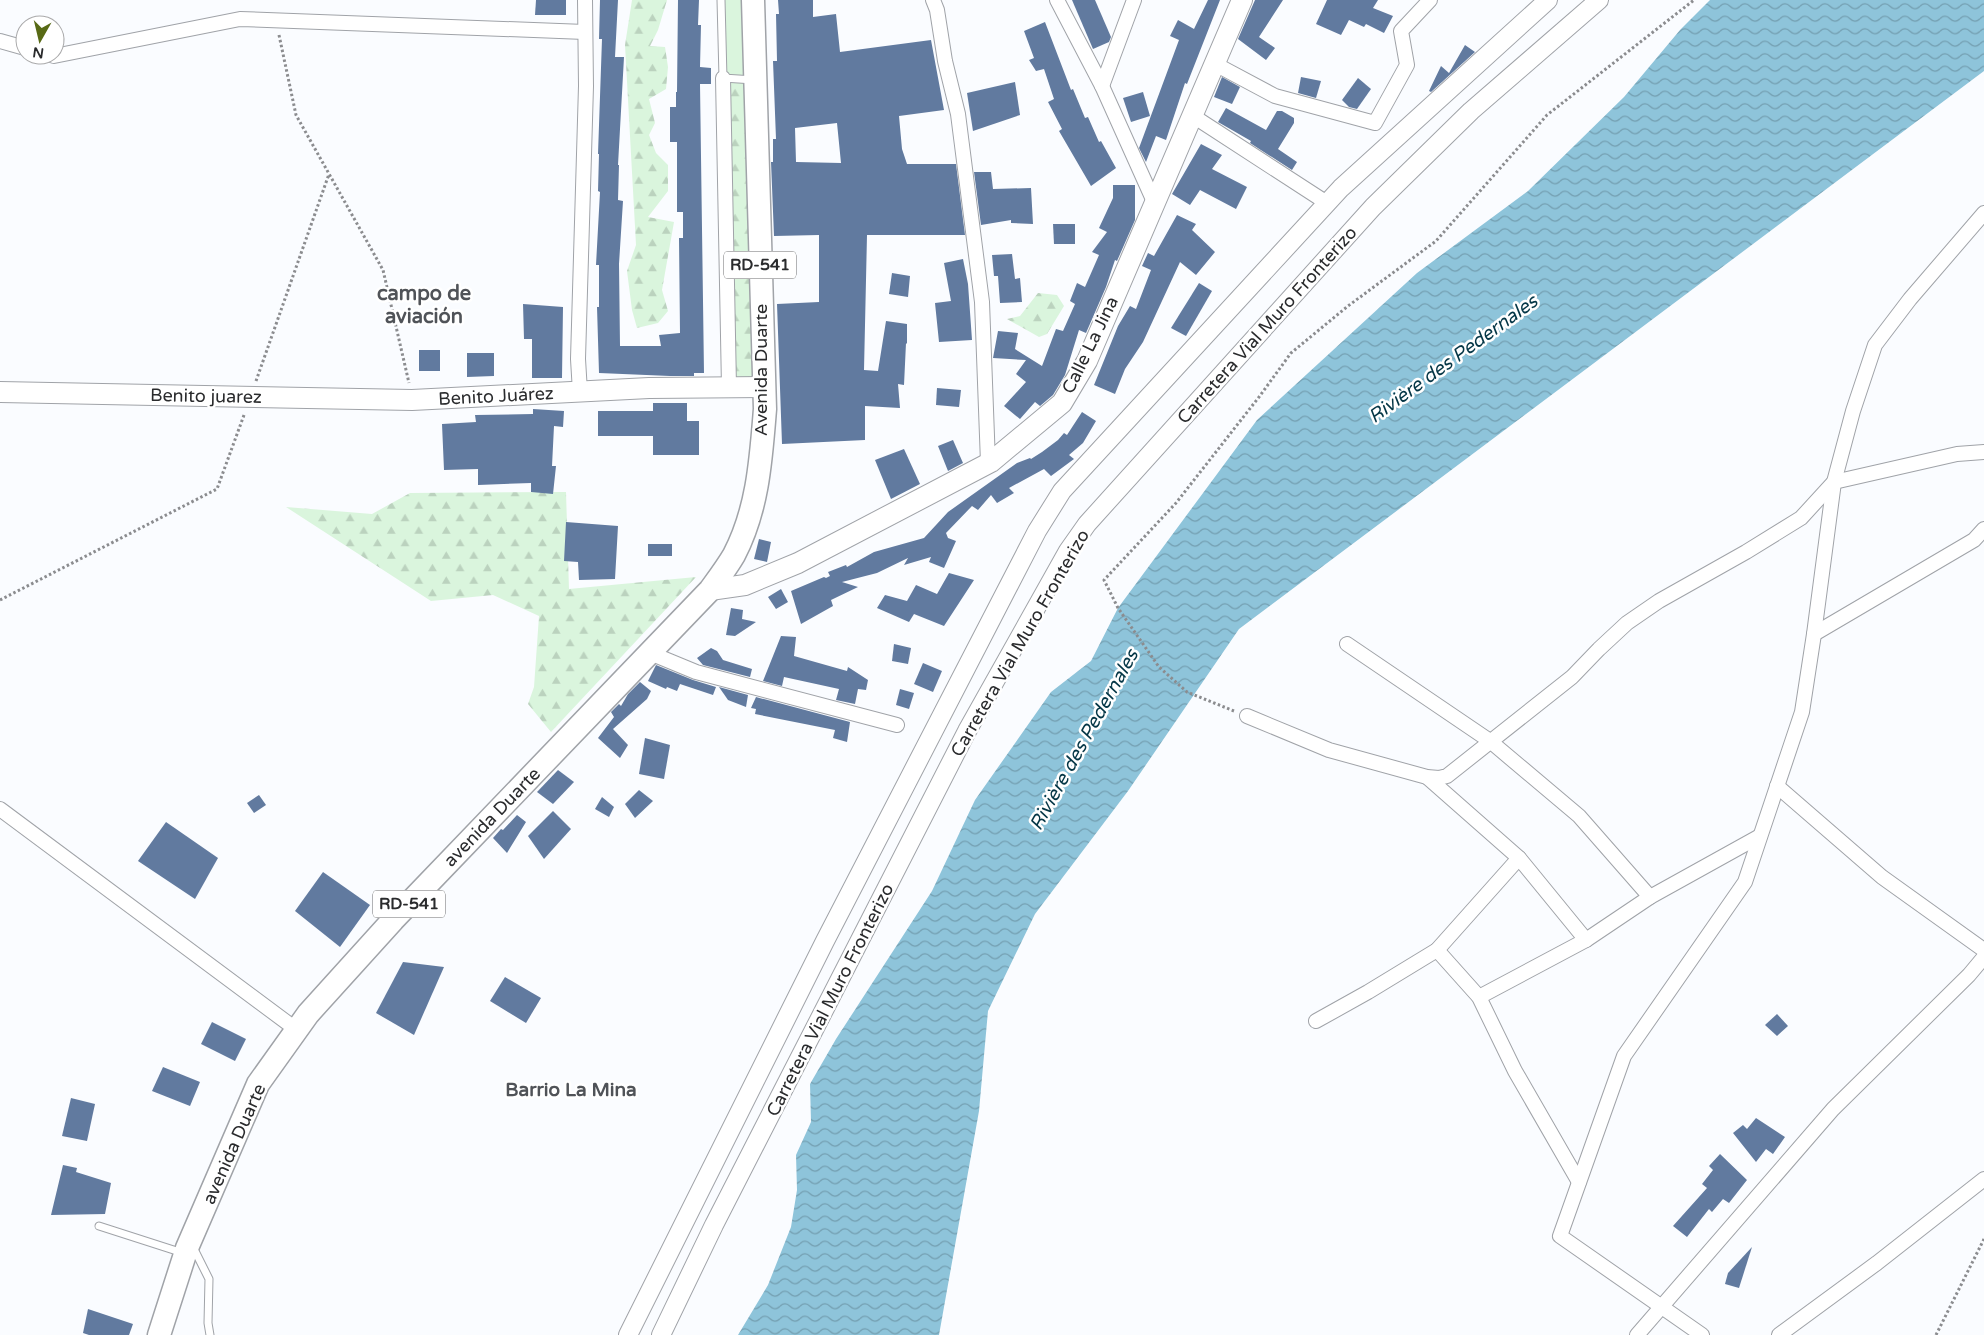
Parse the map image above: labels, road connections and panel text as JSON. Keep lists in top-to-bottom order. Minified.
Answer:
{"streets":{"main road":["RD-541","Calle La Jina","Avenida Duarte","Benito juarez","Benito Juárez","avenida Duarte"],"street":["Carretera Vial Muro Fronterizo"]},"crossings":[["Calle La Jina","avenida Duarte"],["Avenida Duarte","Benito Juárez"],["Avenida Duarte","avenida Duarte"],["Benito juarez","Benito Juárez"]],"districts":["campo de aviación","Barrio La Mina"],"water":["Rivière des Pedernales"],"north":"bottom"}
